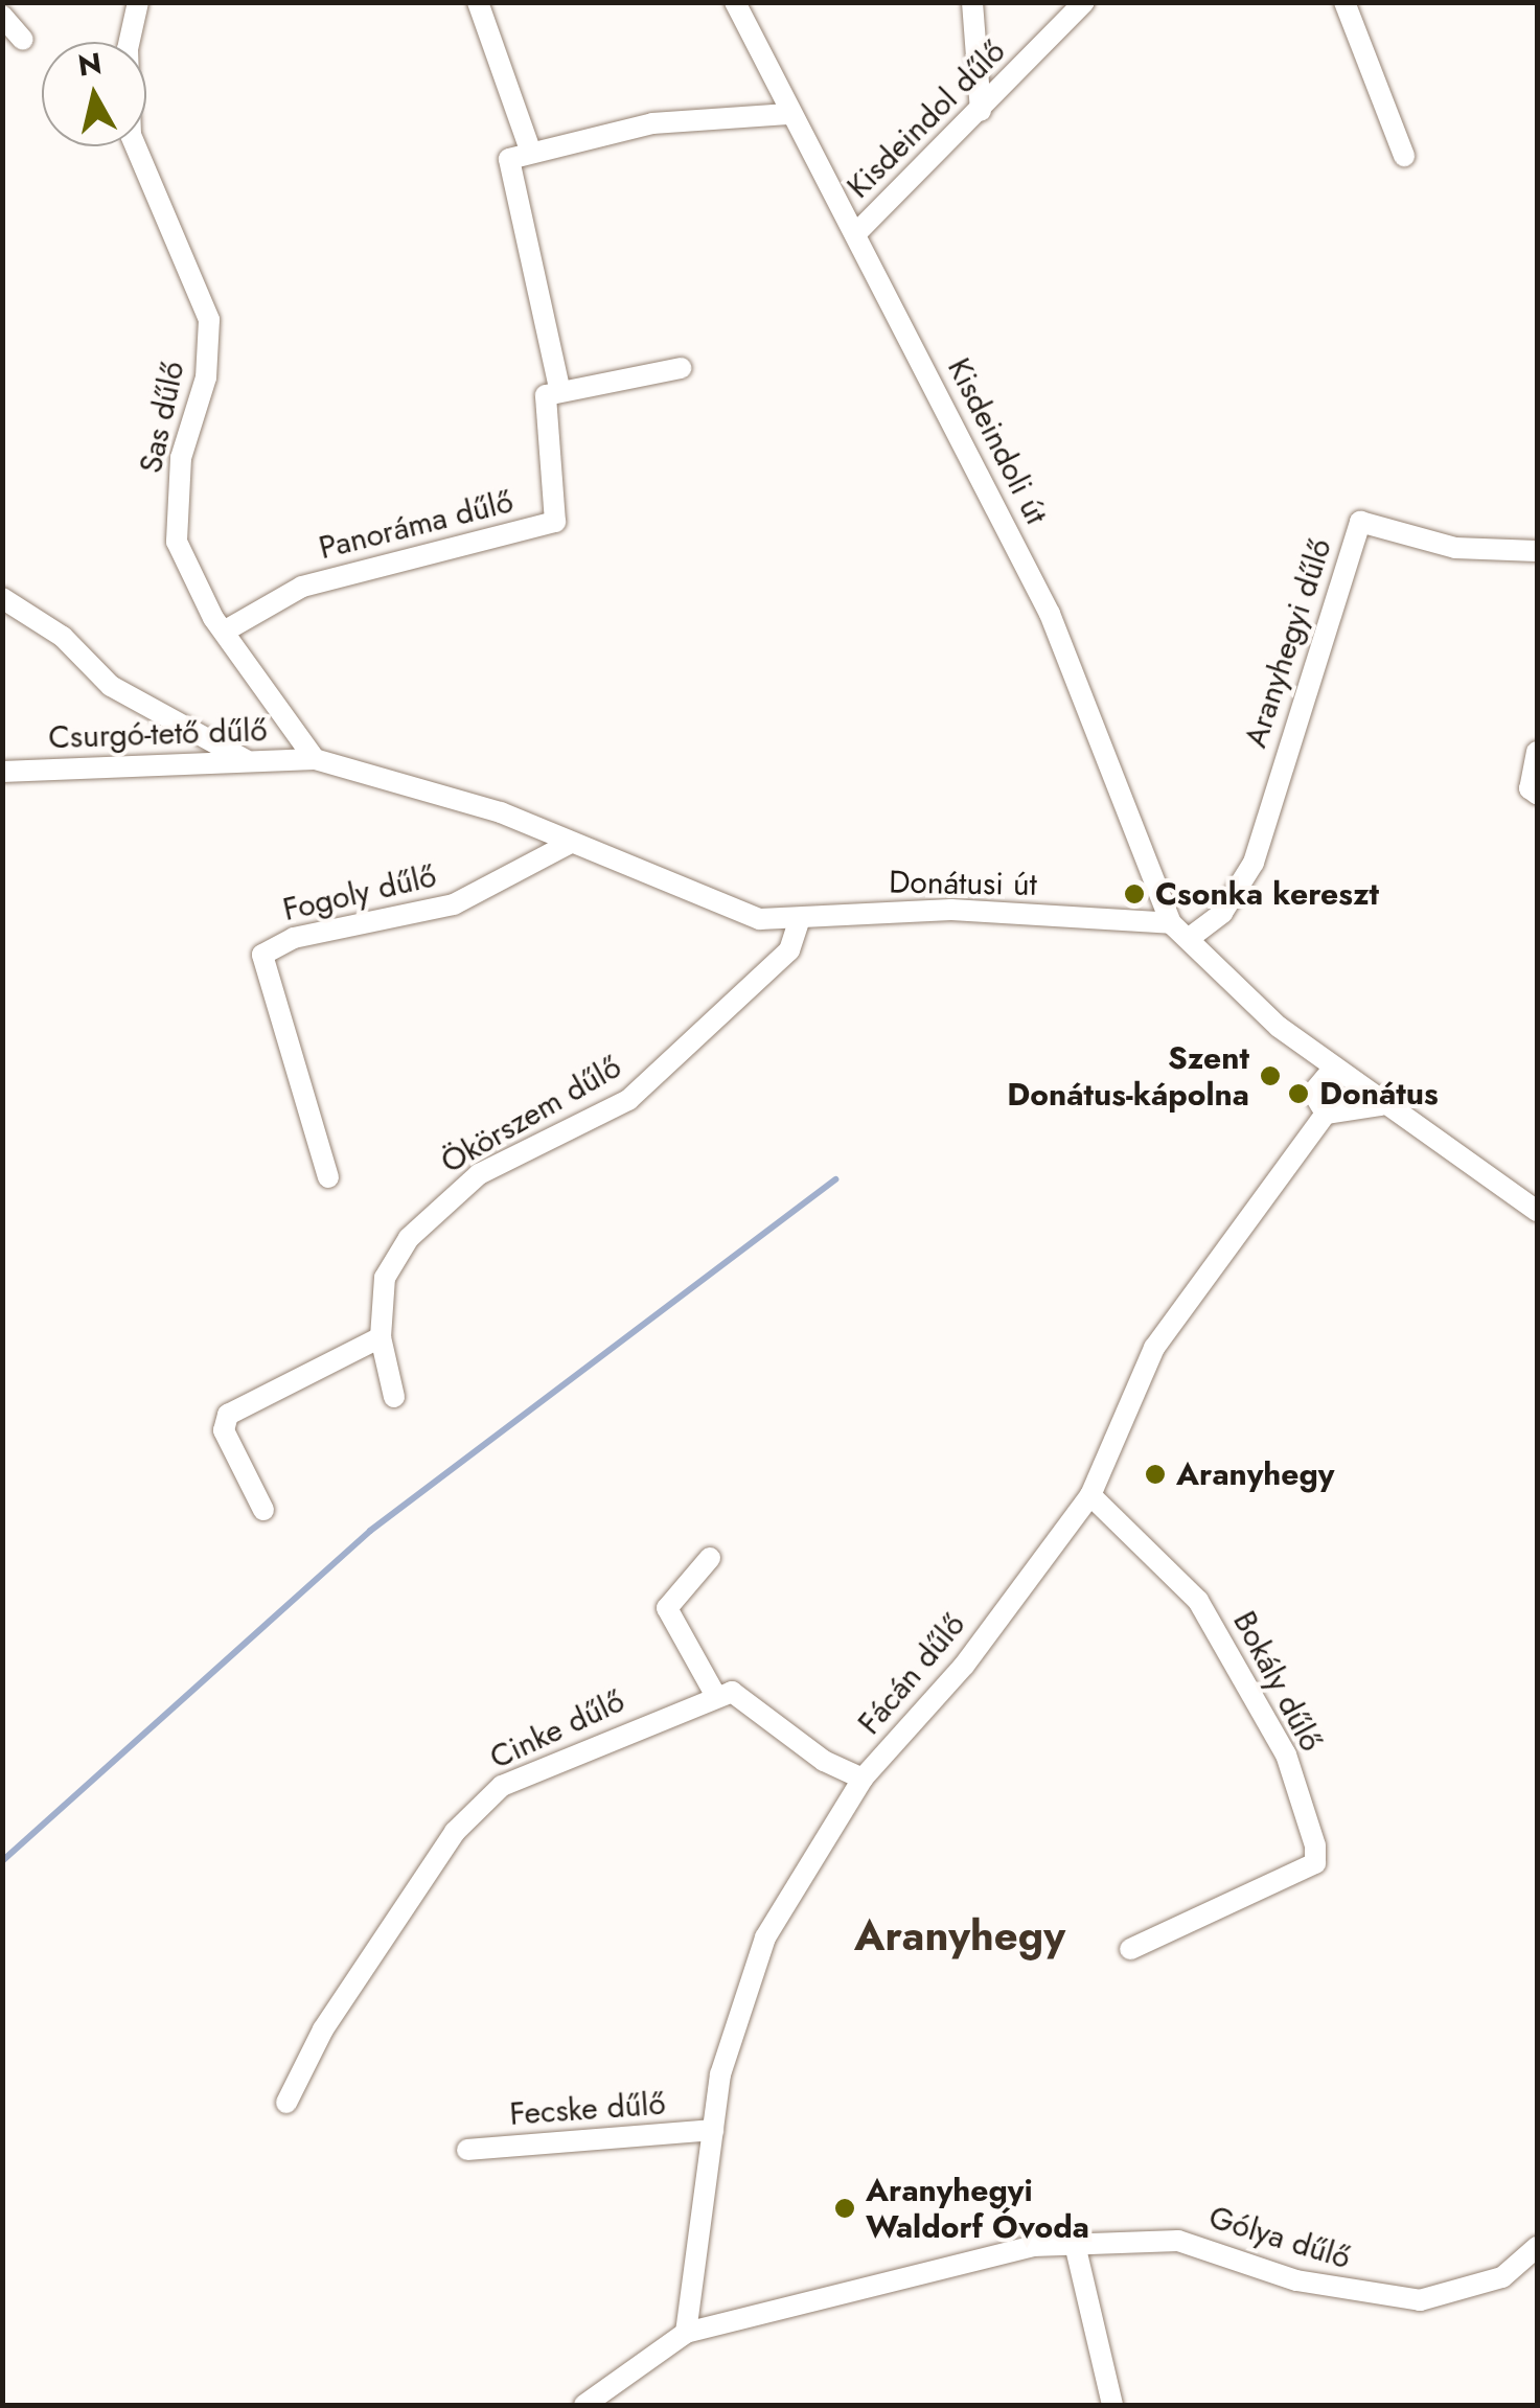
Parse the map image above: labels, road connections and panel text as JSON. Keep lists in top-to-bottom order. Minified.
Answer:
{"streets":{"street":["Kisdeindol dűlő","Sas dűlő","Kisdeindoli út","Panoráma dűlő","Aranyhegyi dűlő","Csurgó-tető dűlő","Donátusi út","Fogoly dűlő","Ökörszem dűlő","Fácán dűlő","Bokály dűlő","Cinke dűlő","Fecske dűlő","Gólya dűlő"]},"crossings":[["Kisdeindol dűlő","Kisdeindoli út"],["Sas dűlő","Panoráma dűlő"],["Sas dűlő","Csurgó-tető dűlő"],["Sas dűlő","Donátusi út"],["Kisdeindoli út","Donátusi út"],["Csurgó-tető dűlő","Donátusi út"],["Donátusi út","Fogoly dűlő"],["Donátusi út","Ökörszem dűlő"],["Fácán dűlő","Bokály dűlő"],["Fácán dűlő","Fecske dűlő"],["Fácán dűlő","Gólya dűlő"]],"districts":["Aranyhegy"],"places":["Csonka kereszt","Szent Donátus-kápolna","Donátus","Aranyhegy","Aranyhegyi Waldorf Óvoda"],"north":"top"}
